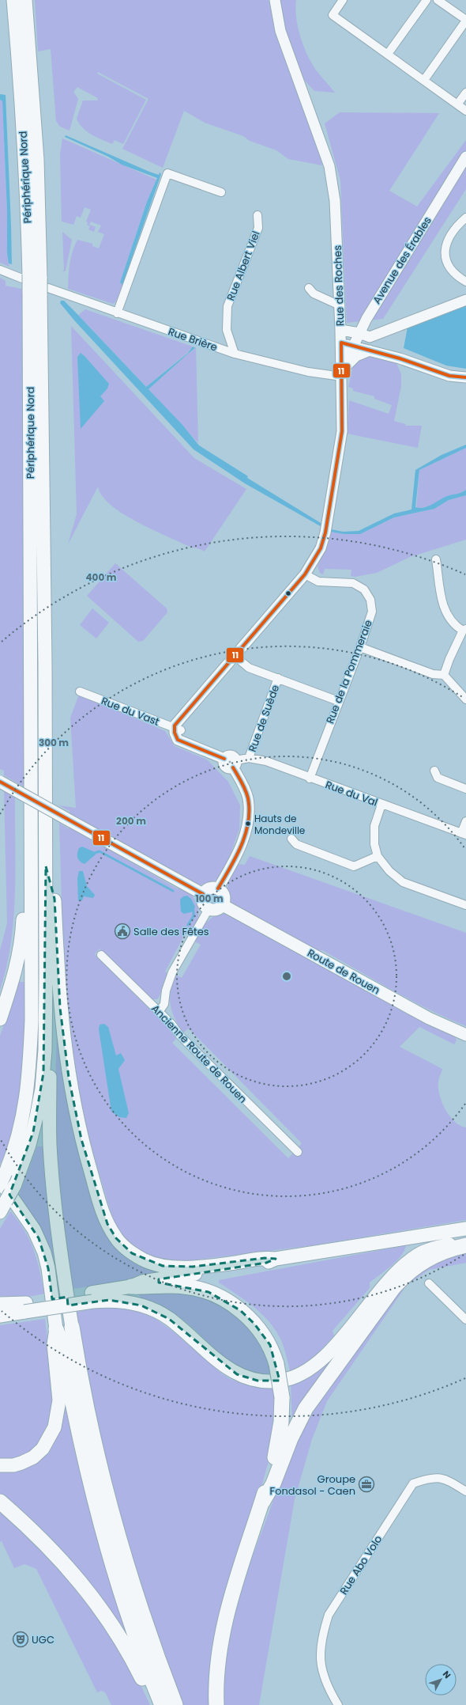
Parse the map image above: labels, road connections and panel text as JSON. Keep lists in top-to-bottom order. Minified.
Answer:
{"streets":{"highway":["Périphérique Nord"],"main road":["Route de Rouen"],"street":["Avenue des Érables","Rue Albert Viel","Rue des Roches","Rue Brière","Rue de la Pommeraie","Rue du Vast","Rue de Suède","Rue du Val","Ancienne Route de Rouen","Rue Abo Volo"]},"crossings":[["Périphérique Nord","Rue Brière"],["Avenue des Érables","Rue des Roches"],["Avenue des Érables","Rue Brière"],["Rue Albert Viel","Rue Brière"],["Rue des Roches","Rue Brière"],["Rue des Roches","Rue de la Pommeraie"],["Rue des Roches","Rue du Vast"],["Rue de la Pommeraie","Rue du Val"],["Rue de Suède","Rue du Val"]],"places":{"other":["Hauts de Mondeville"],"public building":["Salle des Fêtes"],"office":["Groupe Fondasol - Caen"],"theatre":["UGC"]},"lines":["transit line 11"],"north":"top right","rings":["400 m","300 m","200 m","100 m"]}
